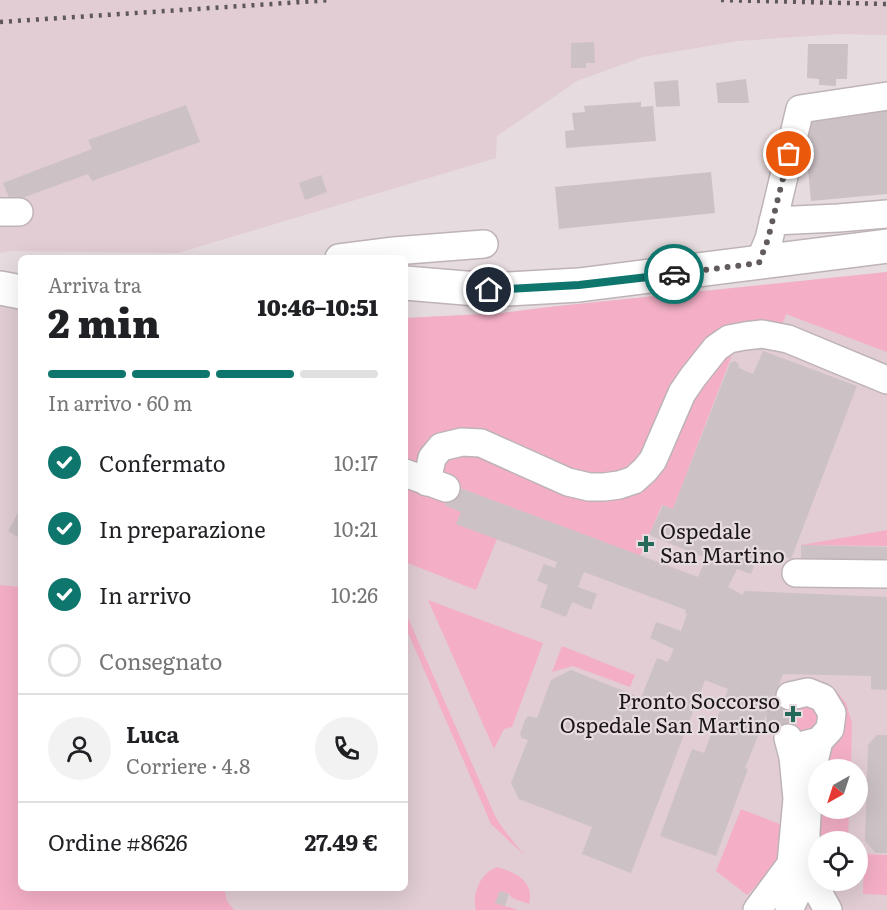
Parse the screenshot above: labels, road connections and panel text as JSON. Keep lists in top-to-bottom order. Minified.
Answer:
{"places":{"health":["Ospedale San Martino","Pronto Soccorso Ospedale San Martino"]},"north":"bottom left","page":{"heading":["2 min","Arriva tra","10:46–10:51"],"panel":["Luca","Corriere · 4.8","Ordine #8626","27.49 €"],"bar":"In arrivo · 60 m","list":[["Confermato","10:17"],["In preparazione","10:21"],["In arrivo","10:26"],"Consegnato"]}}
